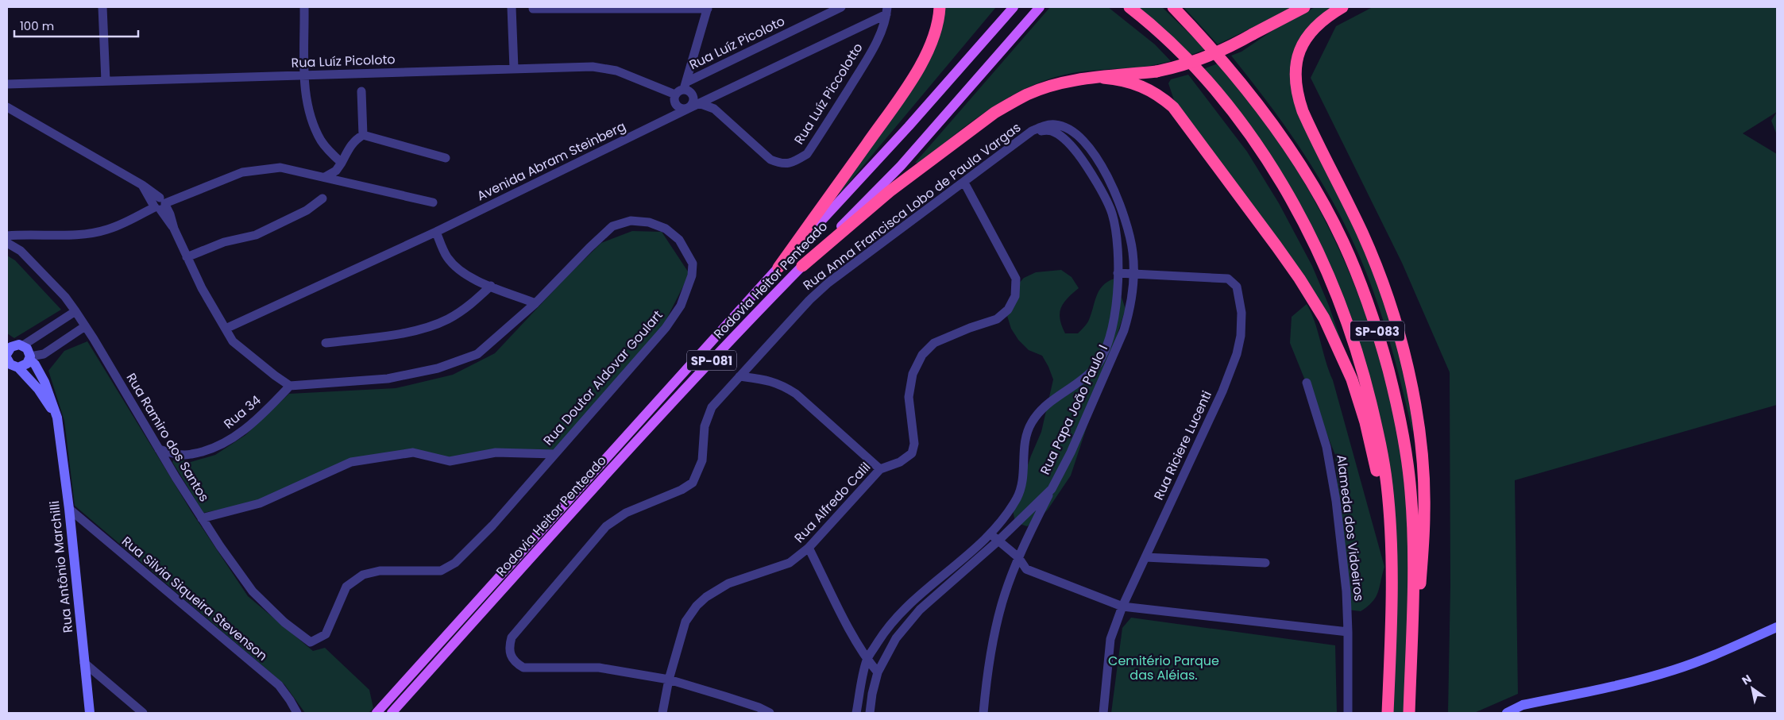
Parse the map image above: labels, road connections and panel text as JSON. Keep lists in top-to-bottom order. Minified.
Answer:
{"streets":{"highway":["SP-083"],"main road":["Rodovia Heitor Penteado","SP-081"],"street":["Rua Luíz Picoloto","Rua Luíz Piccolotto","Avenida Abram Steinberg","Rua Anna Francisca Lobo de Paula Vargas","Rua Doutor Aldovar Goulart","Rua Papa João Paulo I","Rua 34","Rua Ramiro dos Santos","Rua Riciere Lucenti","Rua Alfredo Calil","Alameda dos Vidoeiros","Rua Antônio Marchilli","Rua Silvia Siqueira Stevenson"]},"crossings":[["Rua Luíz Picoloto","Avenida Abram Steinberg"],["Rua Luíz Piccolotto","Avenida Abram Steinberg"],["Rua Anna Francisca Lobo de Paula Vargas","Rua Papa João Paulo I"],["Rua Anna Francisca Lobo de Paula Vargas","Rua Alfredo Calil"],["Rua Doutor Aldovar Goulart","Rua 34"],["Rua Doutor Aldovar Goulart","Rua Ramiro dos Santos"],["Rua Papa João Paulo I","Rua Riciere Lucenti"],["Rua 34","Rua Ramiro dos Santos"],["Rua Antônio Marchilli","Rua Silvia Siqueira Stevenson"]],"parks":["Cemitério Parque das Aléias."],"scale_bar":"100 m","north":"top left"}
